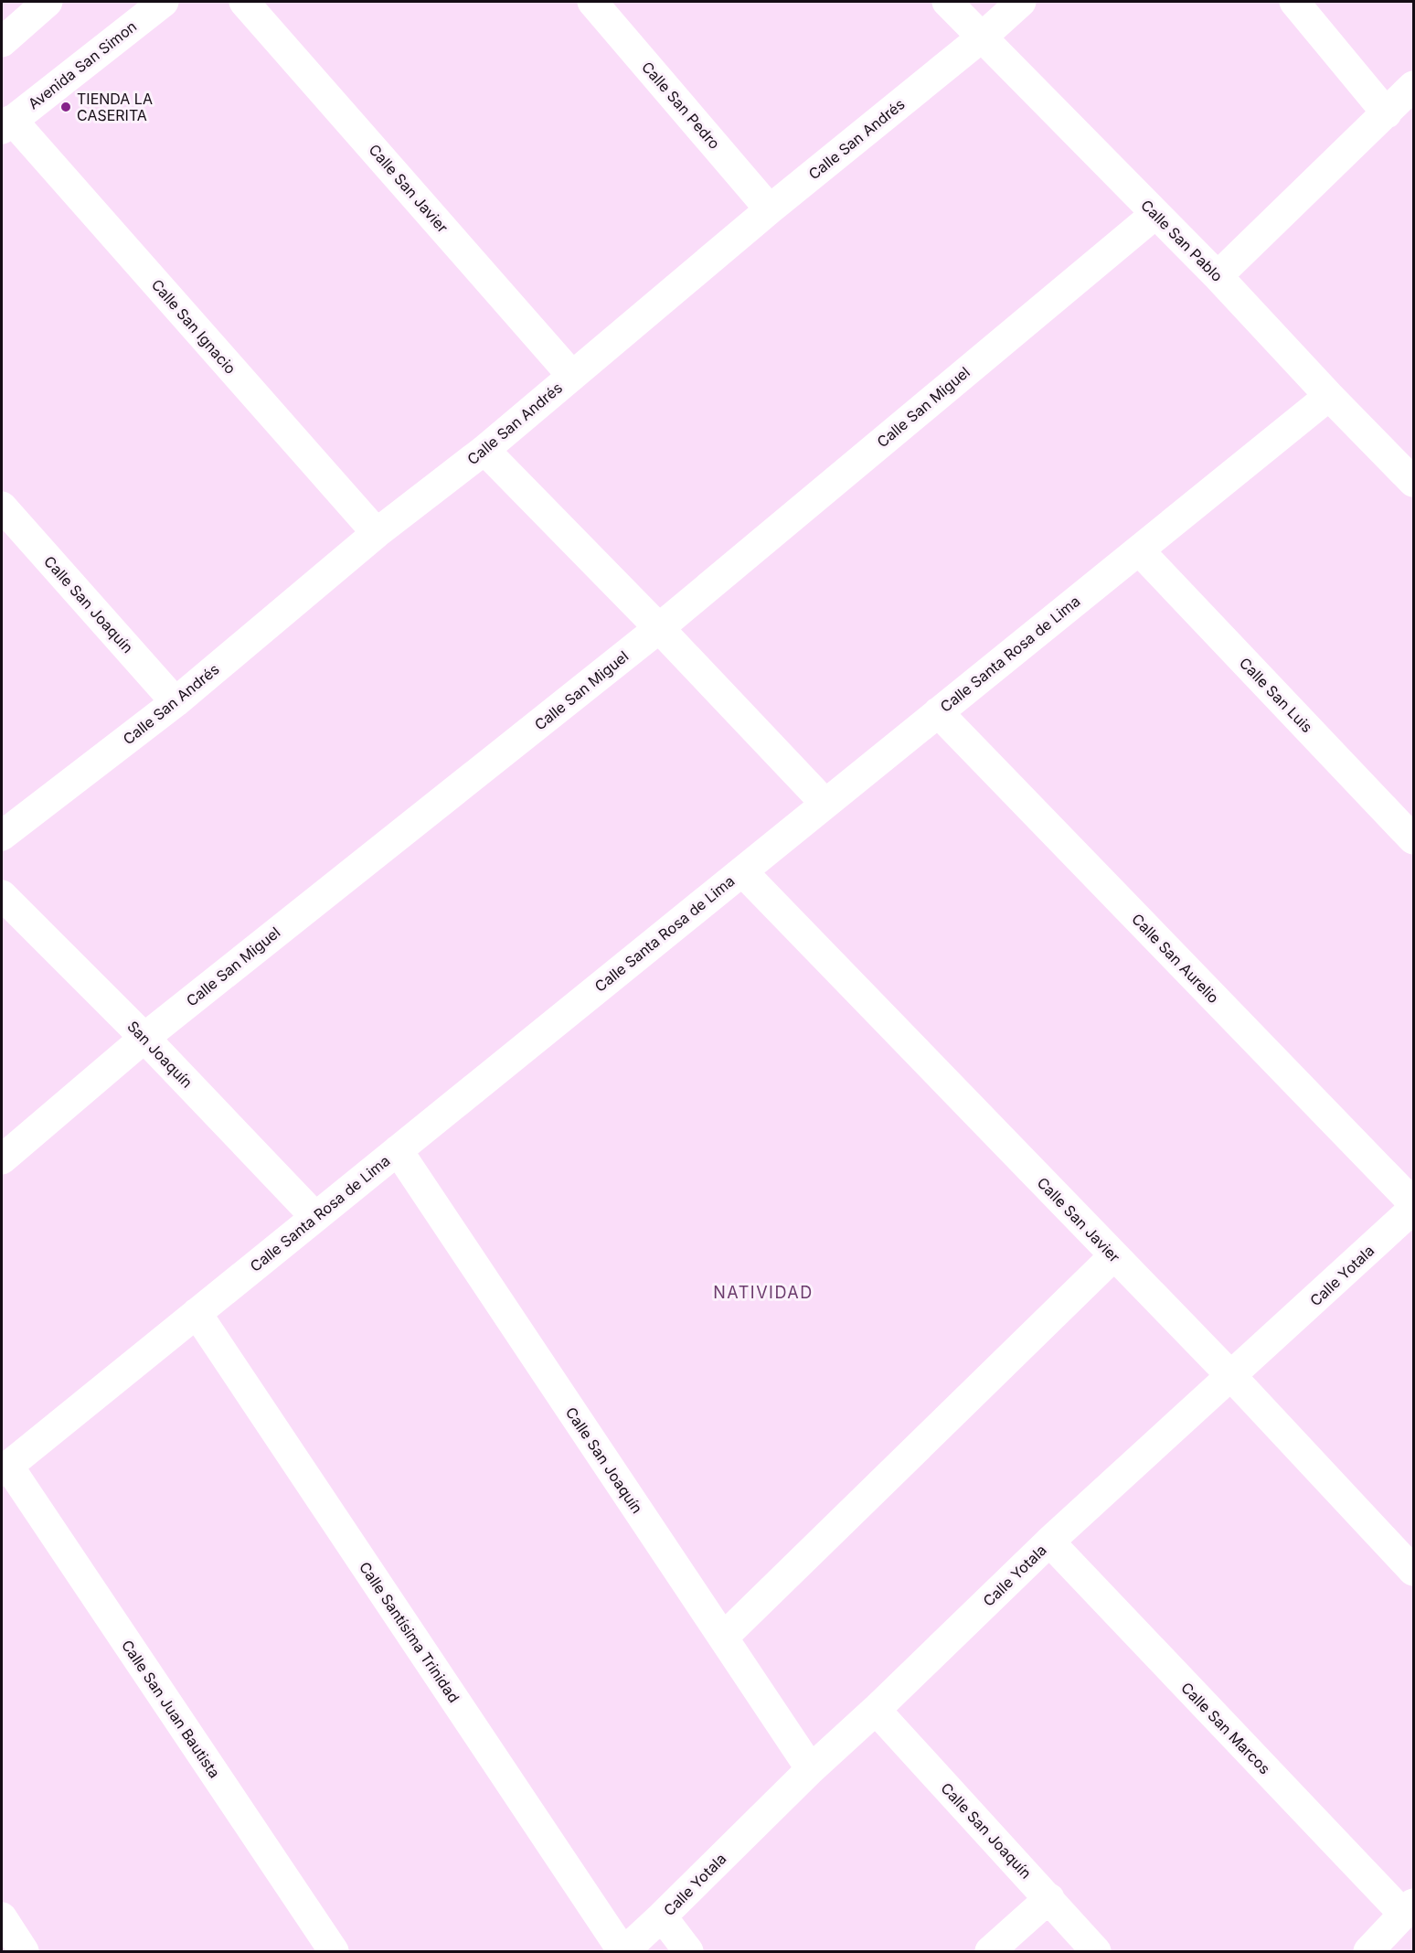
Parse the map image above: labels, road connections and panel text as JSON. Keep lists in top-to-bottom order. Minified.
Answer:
{"streets":{"street":["Avenida San Simon","Calle San Pedro","Calle San Andrés","Calle San Javier","Calle San Pablo","Calle San Ignacio","Calle San Miguel","Calle San Joaquín","Calle Santa Rosa de Lima","Calle San Luis","Calle San Aurelio","San Joaquín","Calle Yotala","Calle Santísima Trinidad","Calle San Juan Bautista","Calle San Marcos"]},"crossings":[["Avenida San Simon","Calle San Ignacio"],["Calle San Pedro","Calle San Andrés"],["Calle San Andrés","Calle San Javier"],["Calle San Andrés","Calle San Pablo"],["Calle San Andrés","Calle San Ignacio"],["Calle San Andrés","Calle San Joaquín"],["Calle San Javier","Calle Santa Rosa de Lima"],["Calle San Javier","Calle Yotala"],["Calle San Pablo","Calle San Miguel"],["Calle San Pablo","Calle Santa Rosa de Lima"],["Calle San Miguel","San Joaquín"],["Calle San Joaquín","Calle Santa Rosa de Lima"],["Calle San Joaquín","Calle Yotala"],["Calle Santa Rosa de Lima","Calle San Luis"],["Calle Santa Rosa de Lima","Calle San Aurelio"],["Calle Santa Rosa de Lima","San Joaquín"],["Calle Santa Rosa de Lima","Calle Santísima Trinidad"],["Calle Santa Rosa de Lima","Calle San Juan Bautista"],["Calle Yotala","Calle Santísima Trinidad"],["Calle Yotala","Calle San Marcos"]],"districts":["NATIVIDAD"],"places":["TIENDA LA CASERITA"]}
